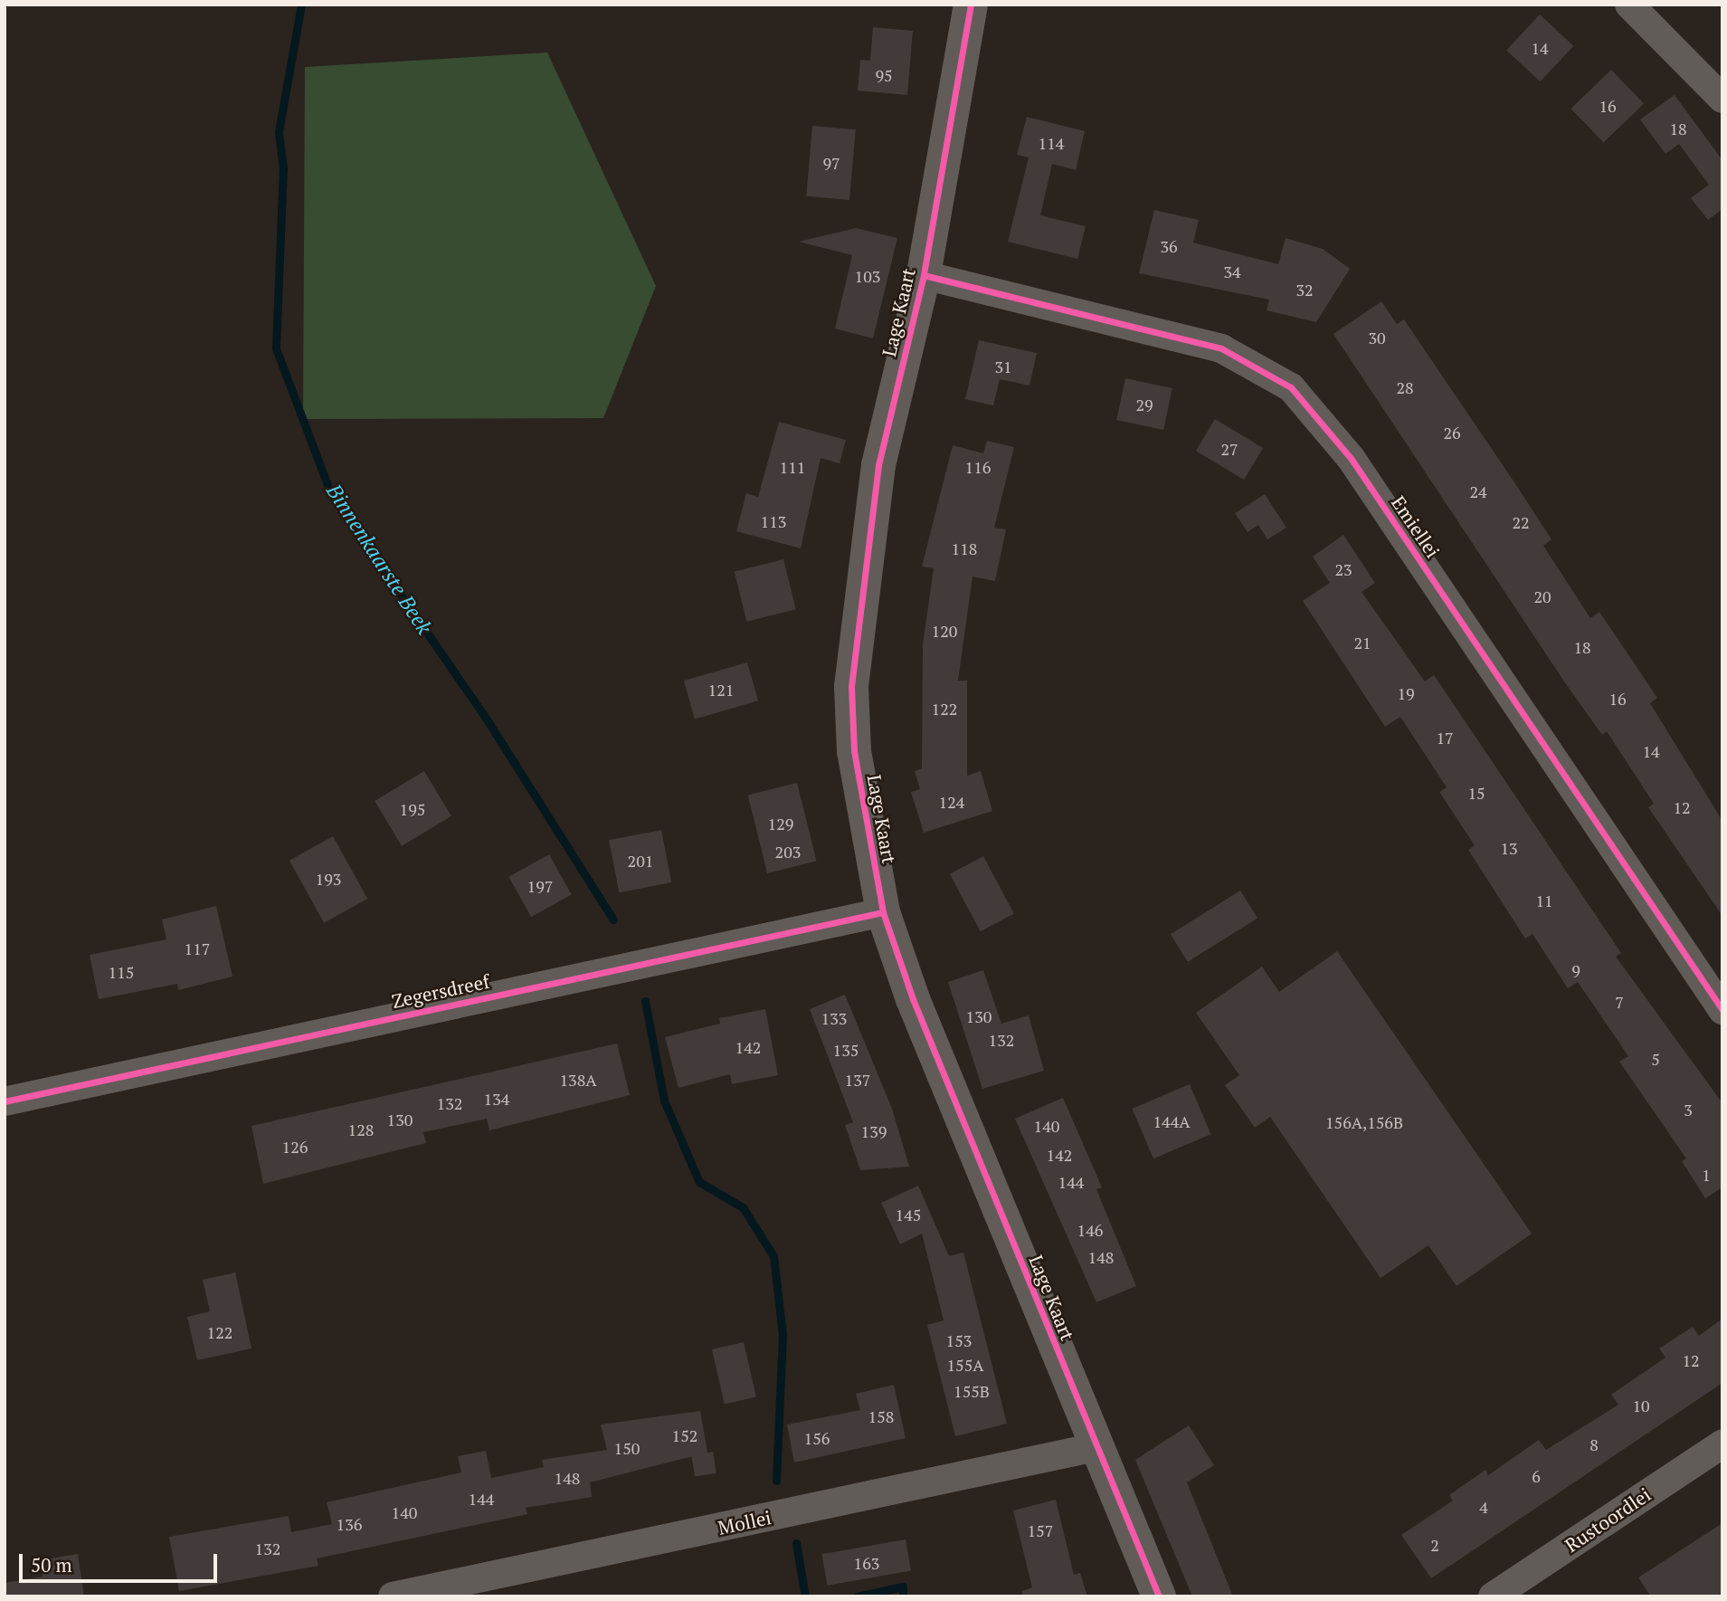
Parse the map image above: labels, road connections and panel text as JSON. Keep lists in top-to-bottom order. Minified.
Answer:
{"streets":{"street":["Lage Kaart","Emiellei","Zegersdreef","Rustoordlei","Mollei"]},"crossings":[["Lage Kaart","Emiellei"],["Lage Kaart","Zegersdreef"],["Lage Kaart","Mollei"]],"water":["Binnenkaarste Beek"],"house_numbers":["14","95","16","18","114","97","36","34","103","32","30","31","28","29","26","27","111","116","24","113","22","118","23","20","120","21","18","121","19","16","122","17","14","15","124","12","195","129","13","203","201","193","197","11","117","9","115","7","130","133","132","142","135","5","138A","137","134","132","3","130","144A","156A,156B","140","128","139","126","142","1","144","145","146","148","122","153","12","155A","155B","10","158","152","156","8","150","6","148","144","4","140","136","157","2","132","163"],"scale_bar":"50 m"}
